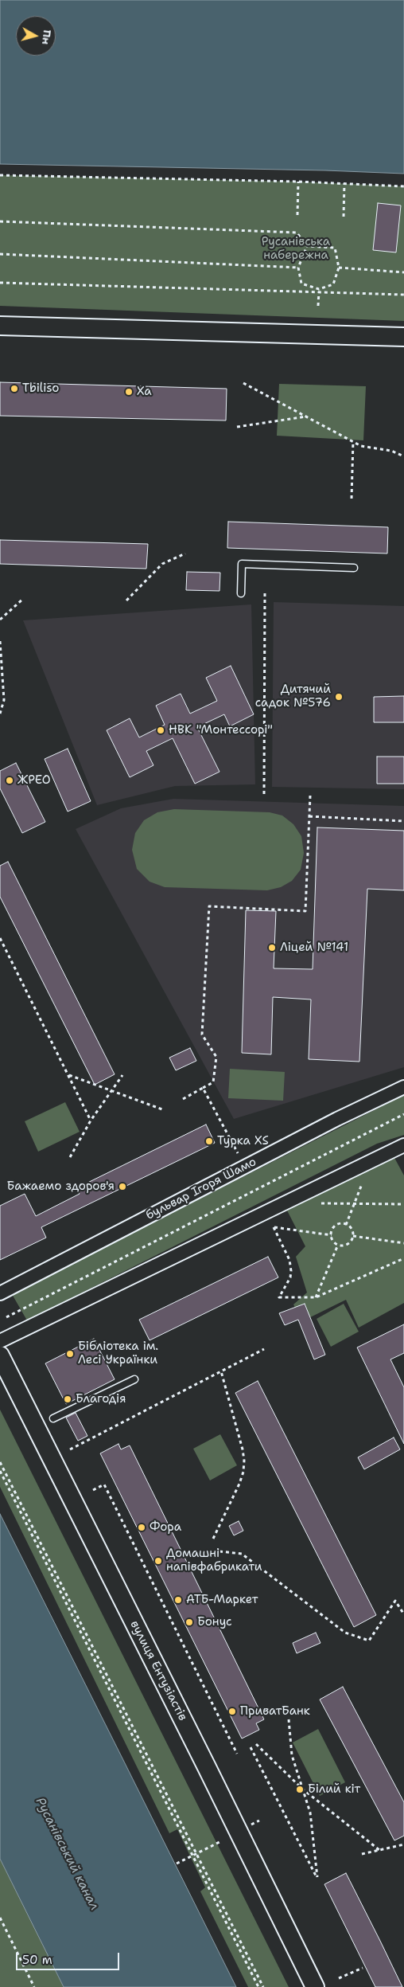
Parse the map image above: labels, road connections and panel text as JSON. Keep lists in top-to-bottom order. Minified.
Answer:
{"streets":{"street":["бульвар Ігоря Шамо","вулиця Ентузіастів"]},"water":["Русанівський канал"],"parks":["Русанівська набережна"],"places":["Tbiliso","Ха","Дитячий садок №576","НВК \"Монтессорі\"","ЖРЕО","Ліцей №141","Турка XS","Бажаемо здоров'я","Бібліотека ім. Лесі Українки","Благодія","Фора","Домашні напівфабрикати","АТБ-Маркет","Бонус","ПриватБанк","Білий кіт"],"scale_bar":"50 m","north":"right"}
